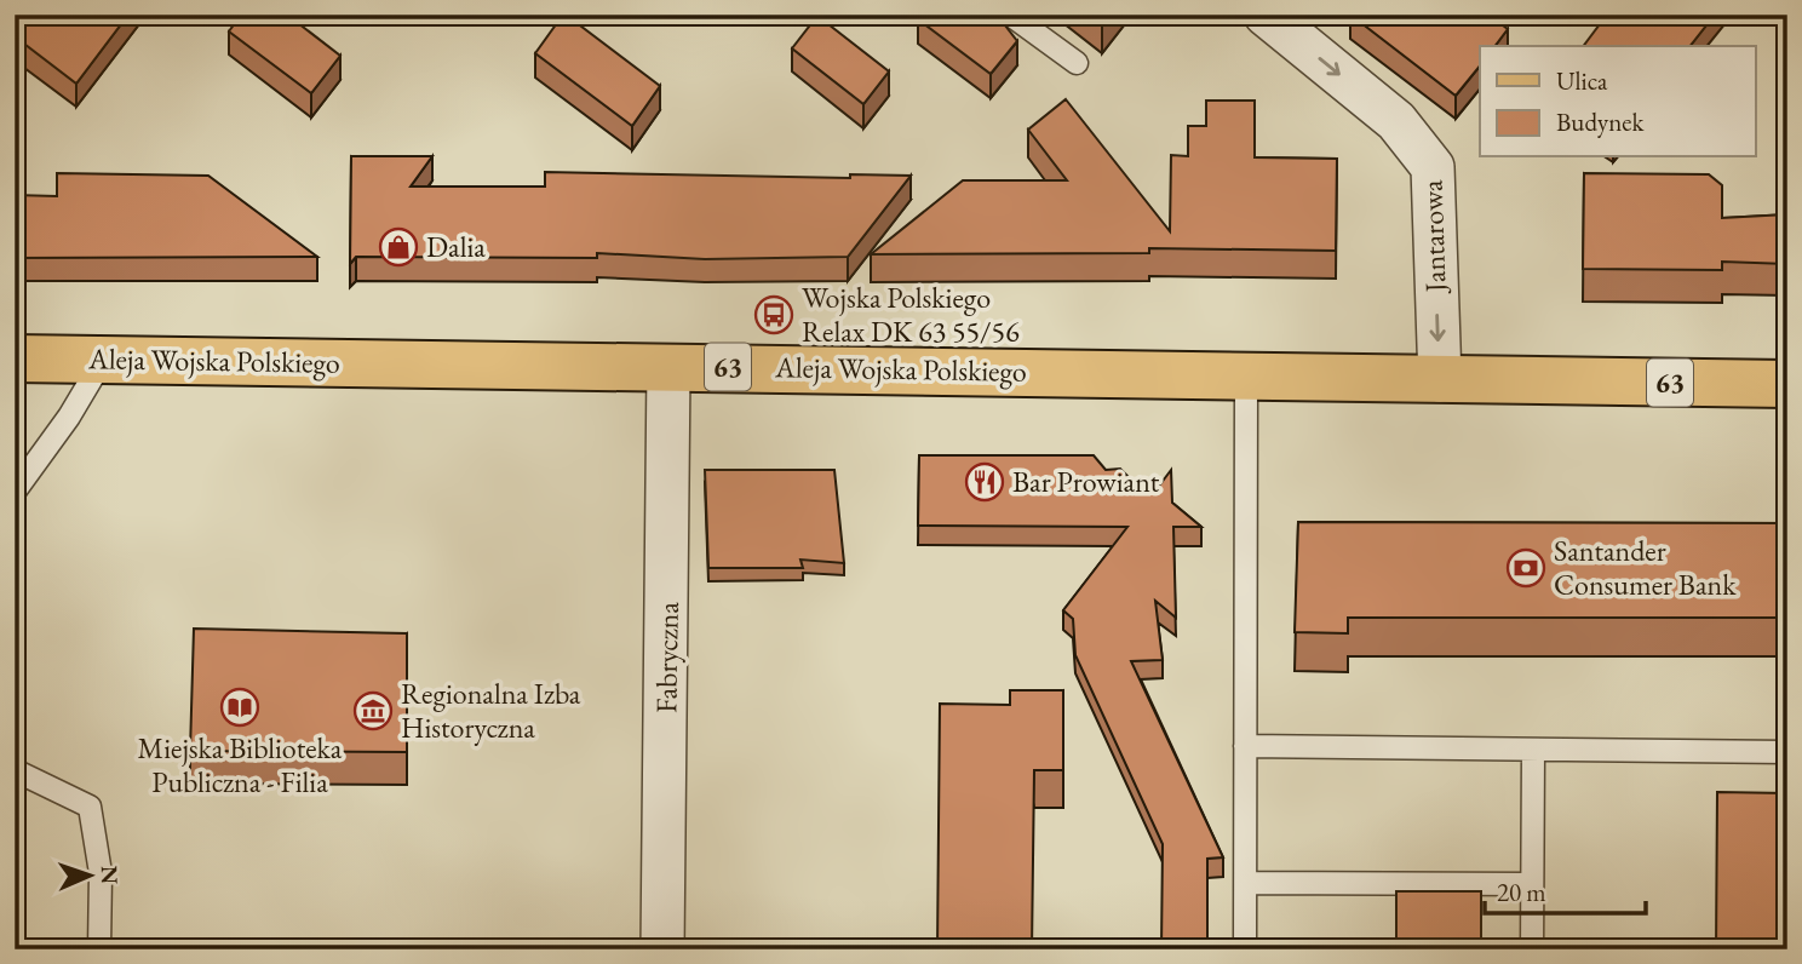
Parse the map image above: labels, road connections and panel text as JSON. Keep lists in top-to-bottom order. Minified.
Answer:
{"streets":{"main road":["Aleja Wojska Polskiego","63"],"street":["Jantarowa","Fabryczna"]},"crossings":[["Jantarowa","Aleja Wojska Polskiego"],["Aleja Wojska Polskiego","Fabryczna"]],"one_way":["Jantarowa"],"places":{"shop":["Dalia"],"bus stop":["Wojska Polskiego Relax DK 63 55/56"],"restaurant":["Bar Prowiant"],"bank":["Santander Consumer Bank"],"library":["Miejska Biblioteka Publiczna - Filia"],"museum":["Regionalna Izba Historyczna"]},"legend":["Ulica","Budynek"],"scale_bar":"20 m","north":"right"}
